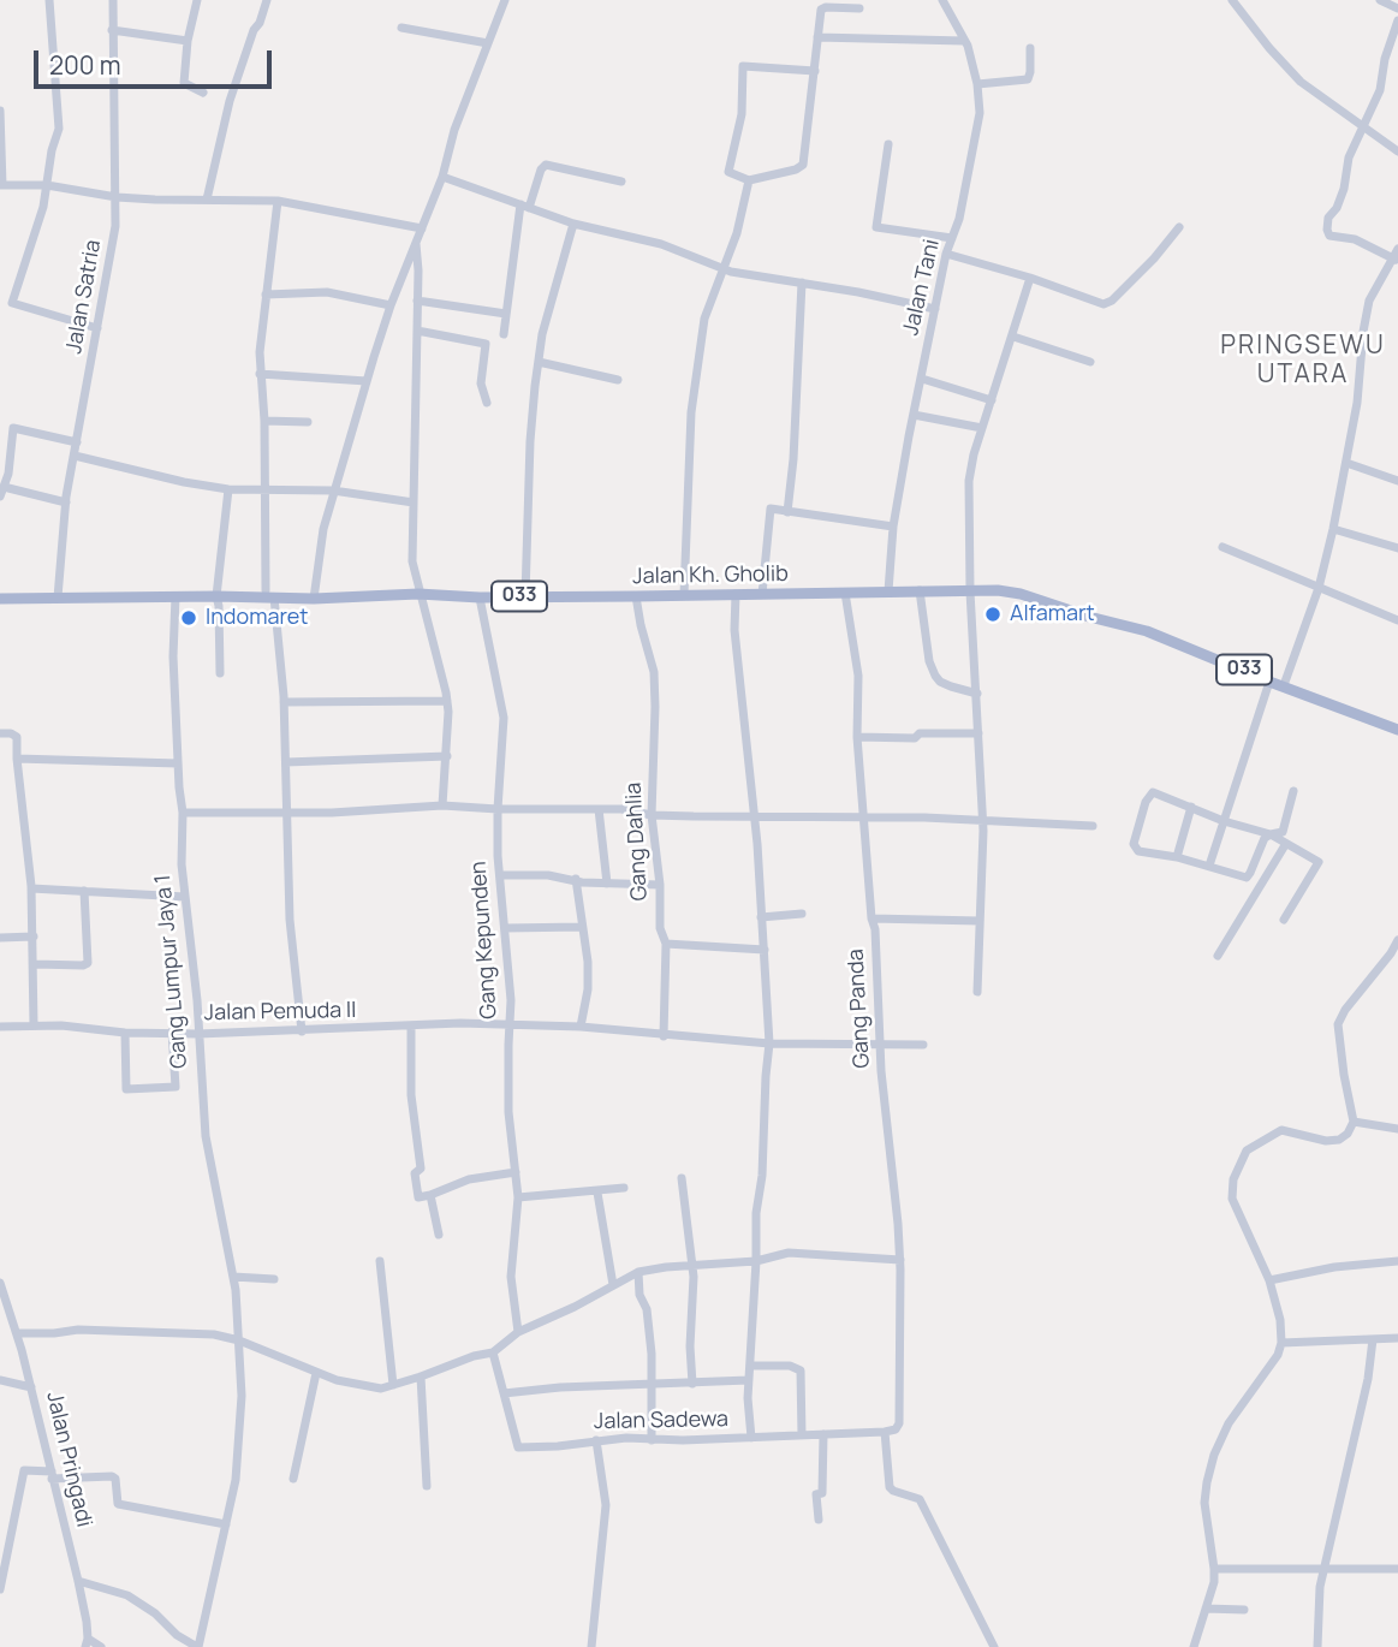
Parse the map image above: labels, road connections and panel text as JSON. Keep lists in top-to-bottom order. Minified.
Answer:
{"streets":{"main road":["Jalan Kh. Gholib","033"],"street":["Jalan Tani","Jalan Satria","Gang Dahlia","Gang Kepunden","Gang Lumpur Jaya 1","Gang Panda","Jalan Pemuda II","Jalan Sadewa","Jalan Pringadi"]},"crossings":[["Jalan Tani","Jalan Kh. Gholib"],["Jalan Satria","Jalan Kh. Gholib"],["Jalan Kh. Gholib","Gang Dahlia"],["Jalan Kh. Gholib","Gang Kepunden"],["Jalan Kh. Gholib","Gang Lumpur Jaya 1"],["Jalan Kh. Gholib","Gang Panda"],["Gang Dahlia","Jalan Pemuda II"],["Gang Kepunden","Jalan Pemuda II"],["Gang Lumpur Jaya 1","Jalan Pemuda II"],["Gang Panda","Jalan Pemuda II"],["Gang Panda","Jalan Sadewa"]],"districts":["PRINGSEWU UTARA"],"places":["Alfamart","Indomaret"],"scale_bar":"200 m"}
